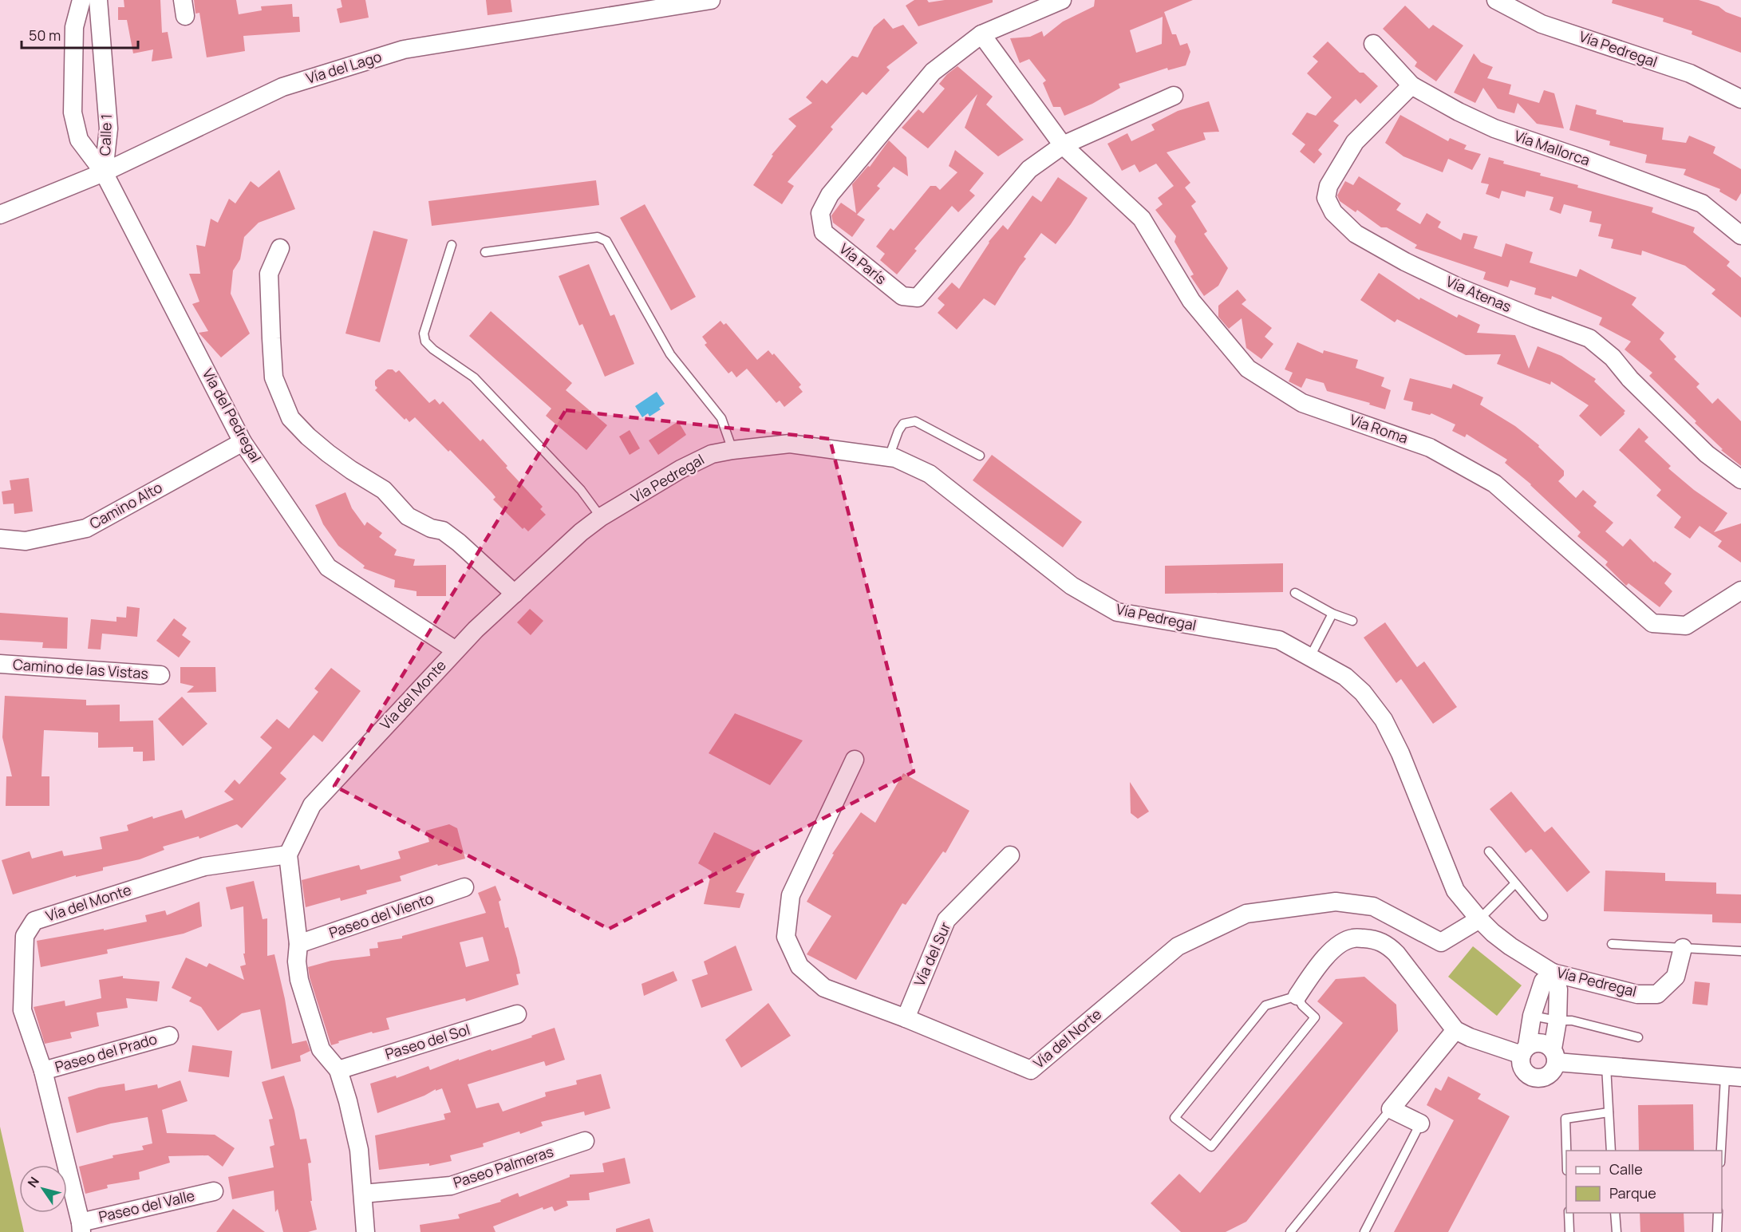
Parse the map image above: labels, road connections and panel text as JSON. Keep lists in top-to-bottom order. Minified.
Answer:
{"streets":{"street":["Vía Pedregal","Vía del Lago","Calle 1","Vía Mallorca","Vía París","Vía Atenas","Vía del Pedregal","Vía Roma","Camino Alto","Camino de las Vistas","Vía del Monte","Paseo del Viento","Vía del Sur","Vía del Norte","Paseo del Sol","Paseo del Prado","Paseo Palmeras","Paseo del Valle"]},"crossings":[["Vía Pedregal","Vía del Pedregal"],["Vía Pedregal","Vía del Monte"],["Vía Pedregal","Vía del Norte"],["Vía del Lago","Calle 1"],["Vía del Lago","Vía del Pedregal"],["Calle 1","Vía del Pedregal"],["Vía Mallorca","Vía Atenas"],["Vía París","Vía Roma"],["Vía del Pedregal","Camino Alto"],["Vía del Pedregal","Vía del Monte"],["Vía del Monte","Paseo del Prado"],["Vía del Monte","Paseo del Valle"],["Vía del Sur","Vía del Norte"]],"legend":["Calle","Parque"],"scale_bar":"50 m","north":"top left"}
